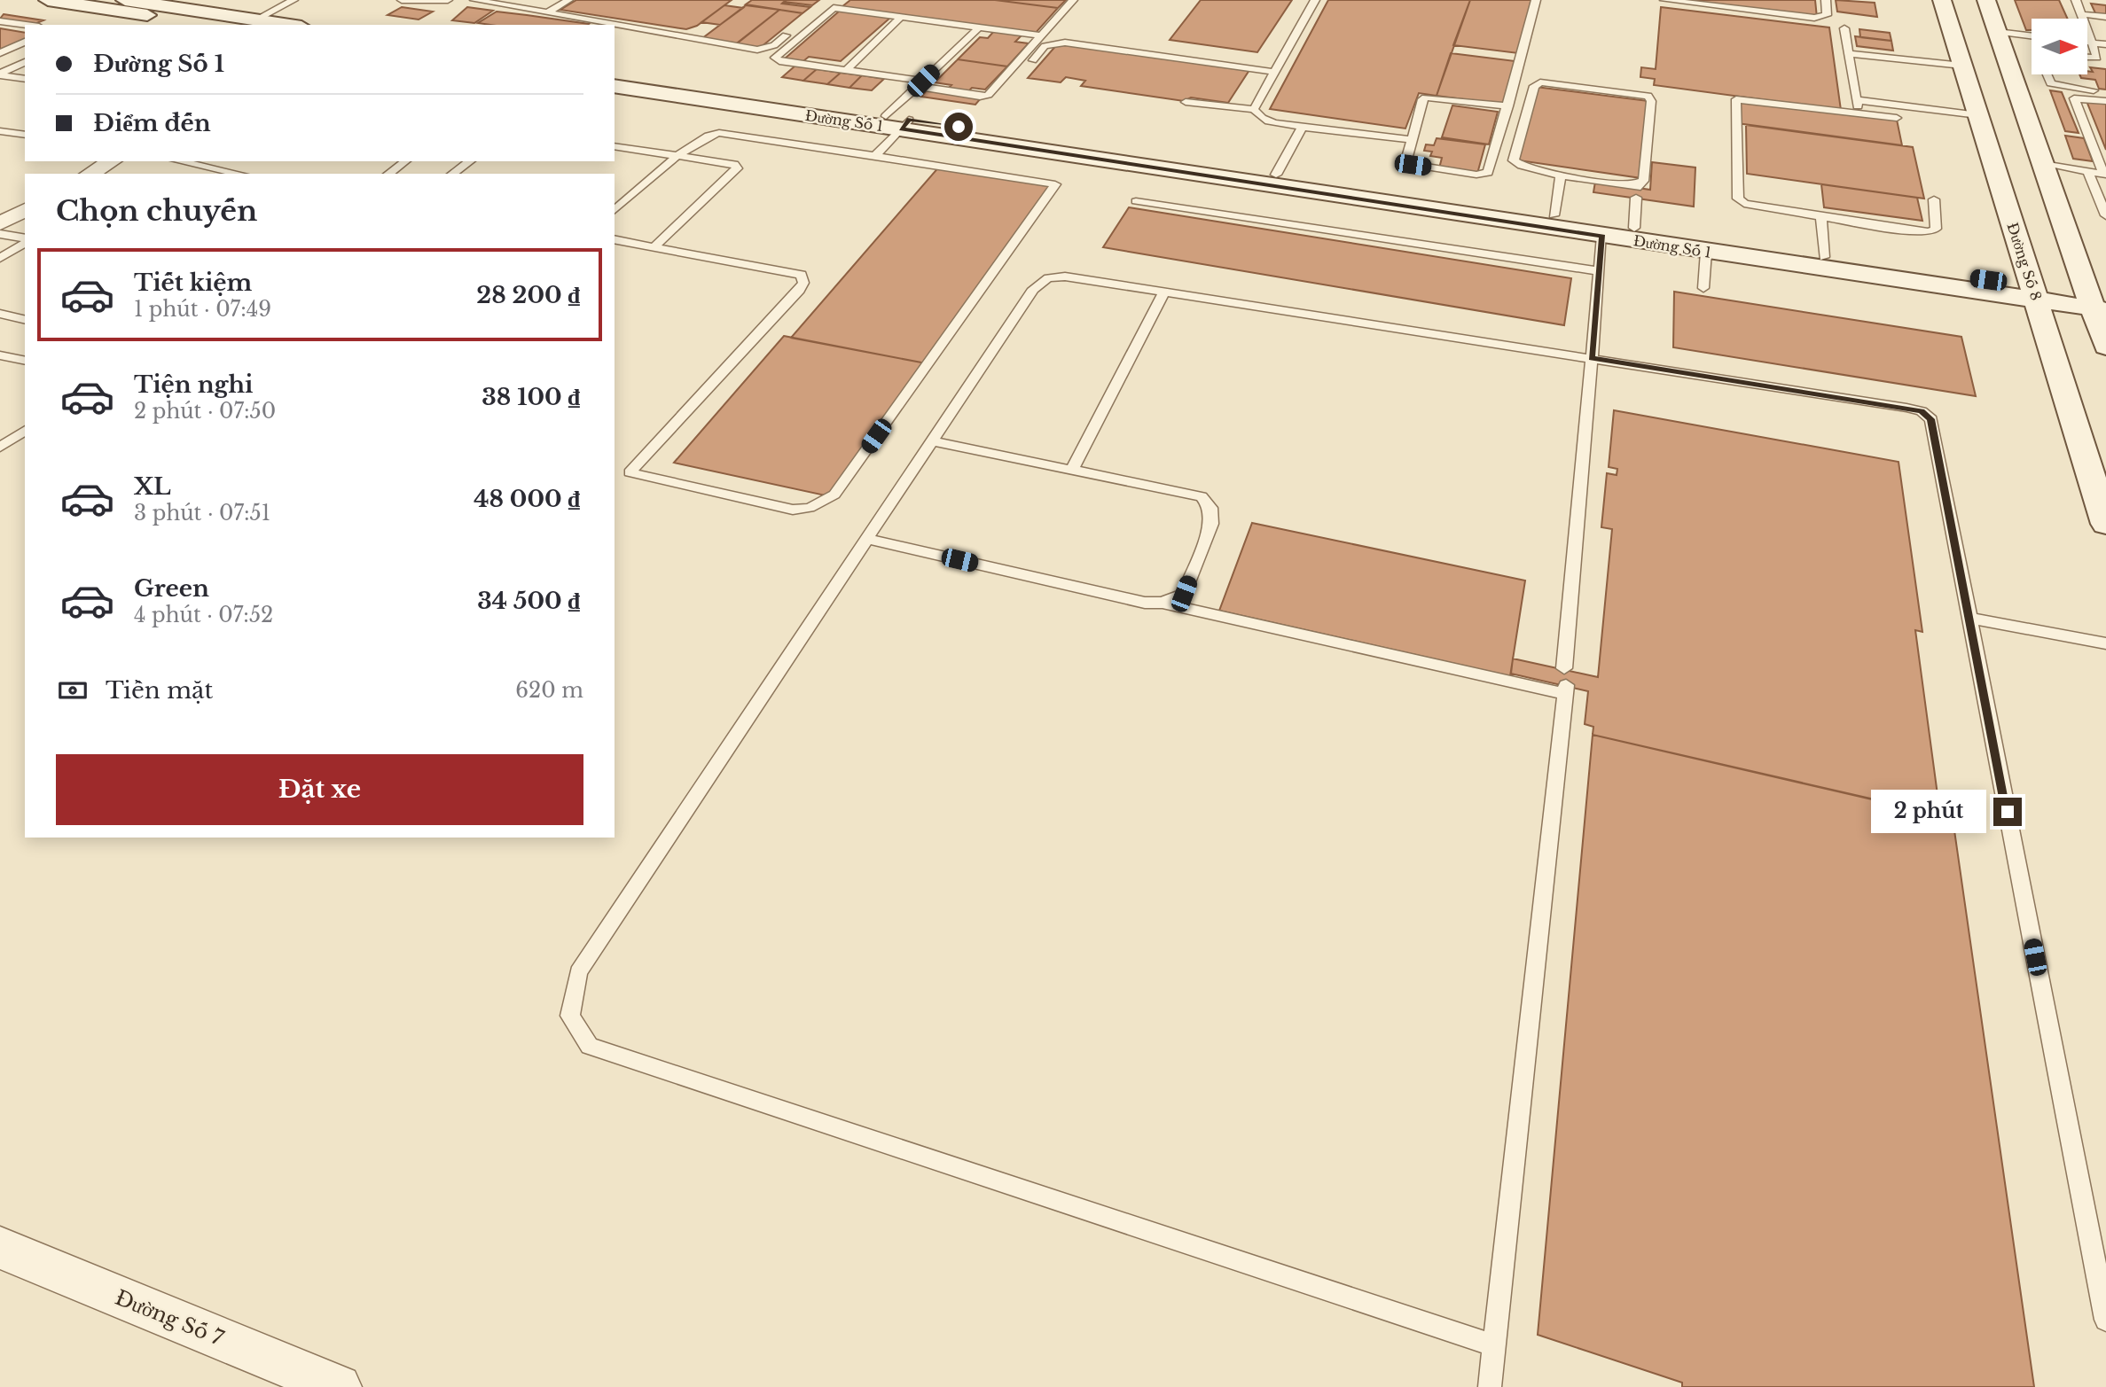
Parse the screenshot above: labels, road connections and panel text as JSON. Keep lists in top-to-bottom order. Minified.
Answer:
{"streets":{"street":["Đường Số 1","Đường Số 8","Đường Số 7"]},"crossings":[["Đường Số 1","Đường Số 8"]],"north":"right","page":{"banner":["Đường Số 1","Điểm đến"],"heading":"Chọn chuyến","list":[{"name":"Tiết kiệm","note":"1 phút · 07:49","value":"28 200 ₫"},{"name":"Tiện nghi","note":"2 phút · 07:50","value":"38 100 ₫"},{"name":"XL","note":"3 phút · 07:51","value":"48 000 ₫"},{"name":"Green","note":"4 phút · 07:52","value":"34 500 ₫"}],"pay":["Tiền mặt","620 m"],"buttons":"Đặt xe","bubble":"2 phút"}}
